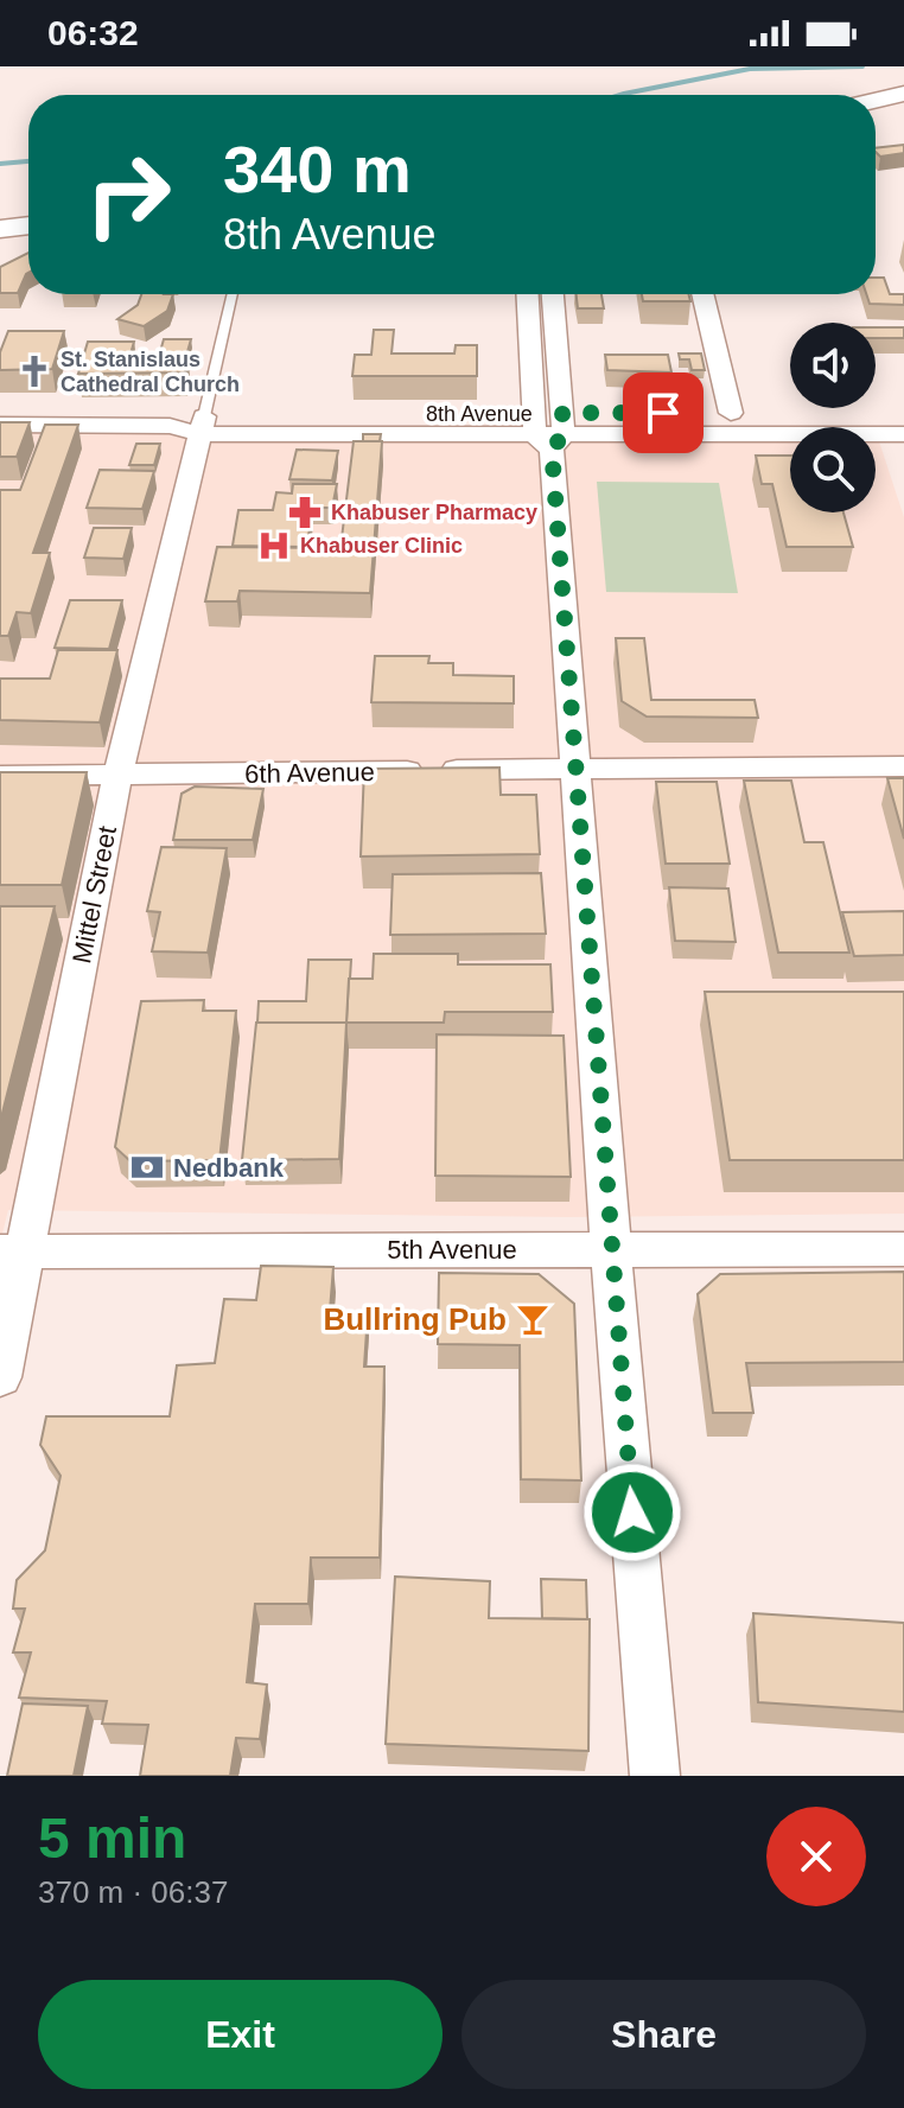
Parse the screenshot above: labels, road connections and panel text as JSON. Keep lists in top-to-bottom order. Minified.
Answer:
{"streets":{"street":["8th Avenue","6th Avenue","Mittel Street","5th Avenue"]},"crossings":[["8th Avenue","Mittel Street"],["6th Avenue","Mittel Street"],["Mittel Street","5th Avenue"]],"places":{"church":["St. Stanislaus Cathedral Church"],"pharmacy":["Khabuser Pharmacy"],"hospital":["Khabuser Clinic"],"bank":["Nedbank"],"bar":["Bullring Pub"]},"page":{"status":"06:32","turn":["340 m","8th Avenue"],"heading":["5 min","370 m · 06:37"],"buttons":["Exit","Share"]}}
